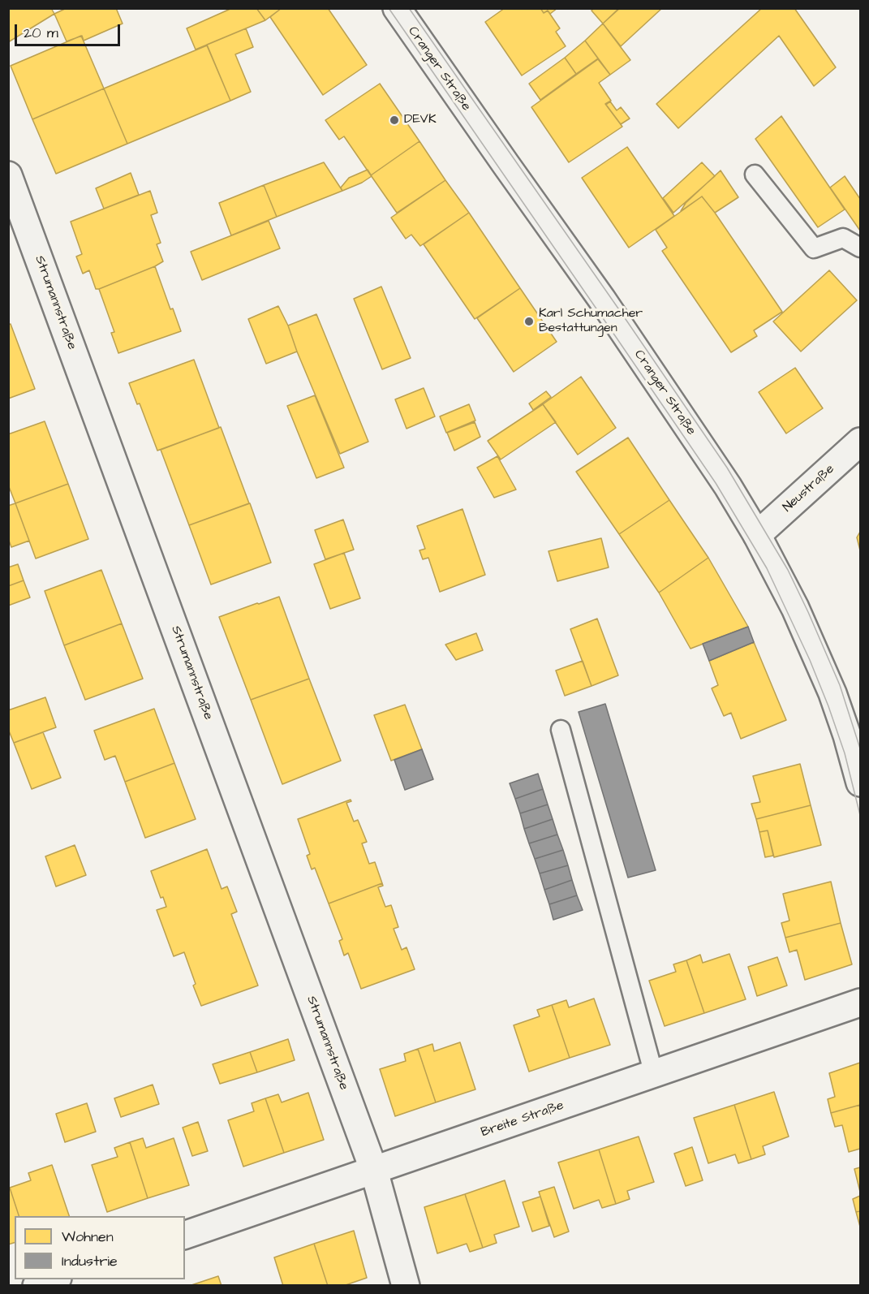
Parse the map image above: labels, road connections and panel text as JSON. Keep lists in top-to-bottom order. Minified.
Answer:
{"streets":{"street":["Cranger Straße","Strumannstraße","Neustraße","Breite Straße"]},"crossings":[["Cranger Straße","Neustraße"],["Strumannstraße","Breite Straße"]],"places":["DEVK","Karl Schumacher Bestattungen"],"legend":["Wohnen","Industrie"],"scale_bar":"20 m"}
